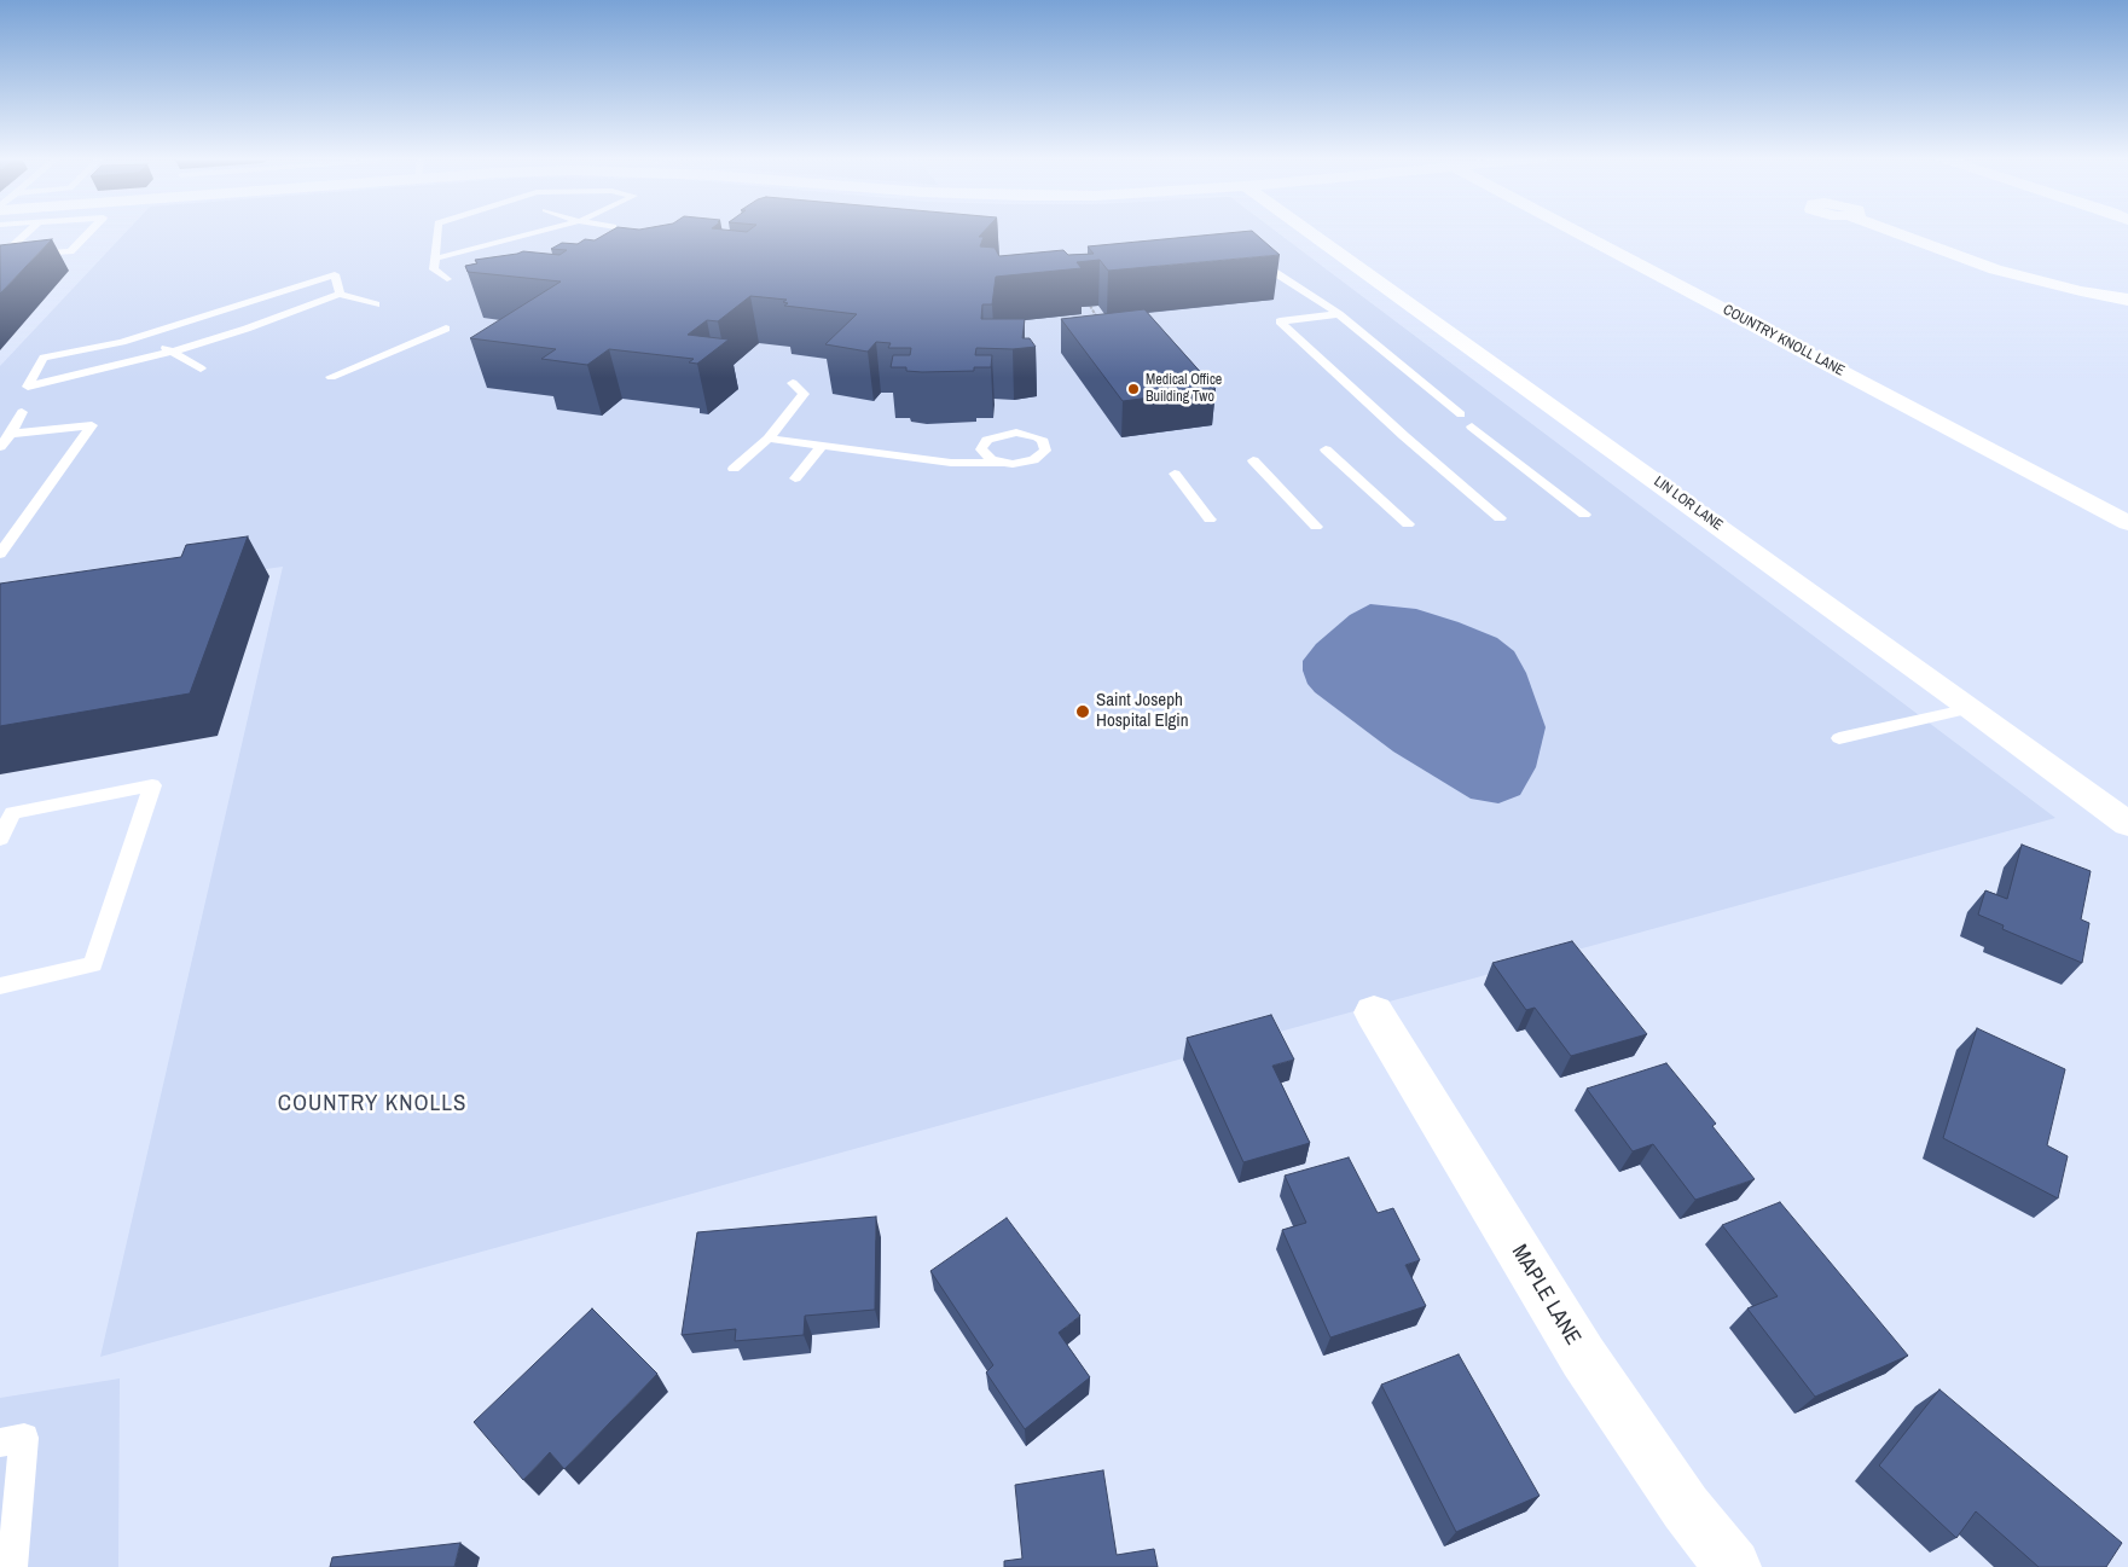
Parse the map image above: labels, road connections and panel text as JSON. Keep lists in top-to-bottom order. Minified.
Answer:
{"streets":{"street":["COUNTRY KNOLL LANE","LIN LOR LANE","MAPLE LANE"]},"districts":["COUNTRY KNOLLS"],"places":["Medical Office Building Two","Saint Joseph Hospital Elgin"]}
